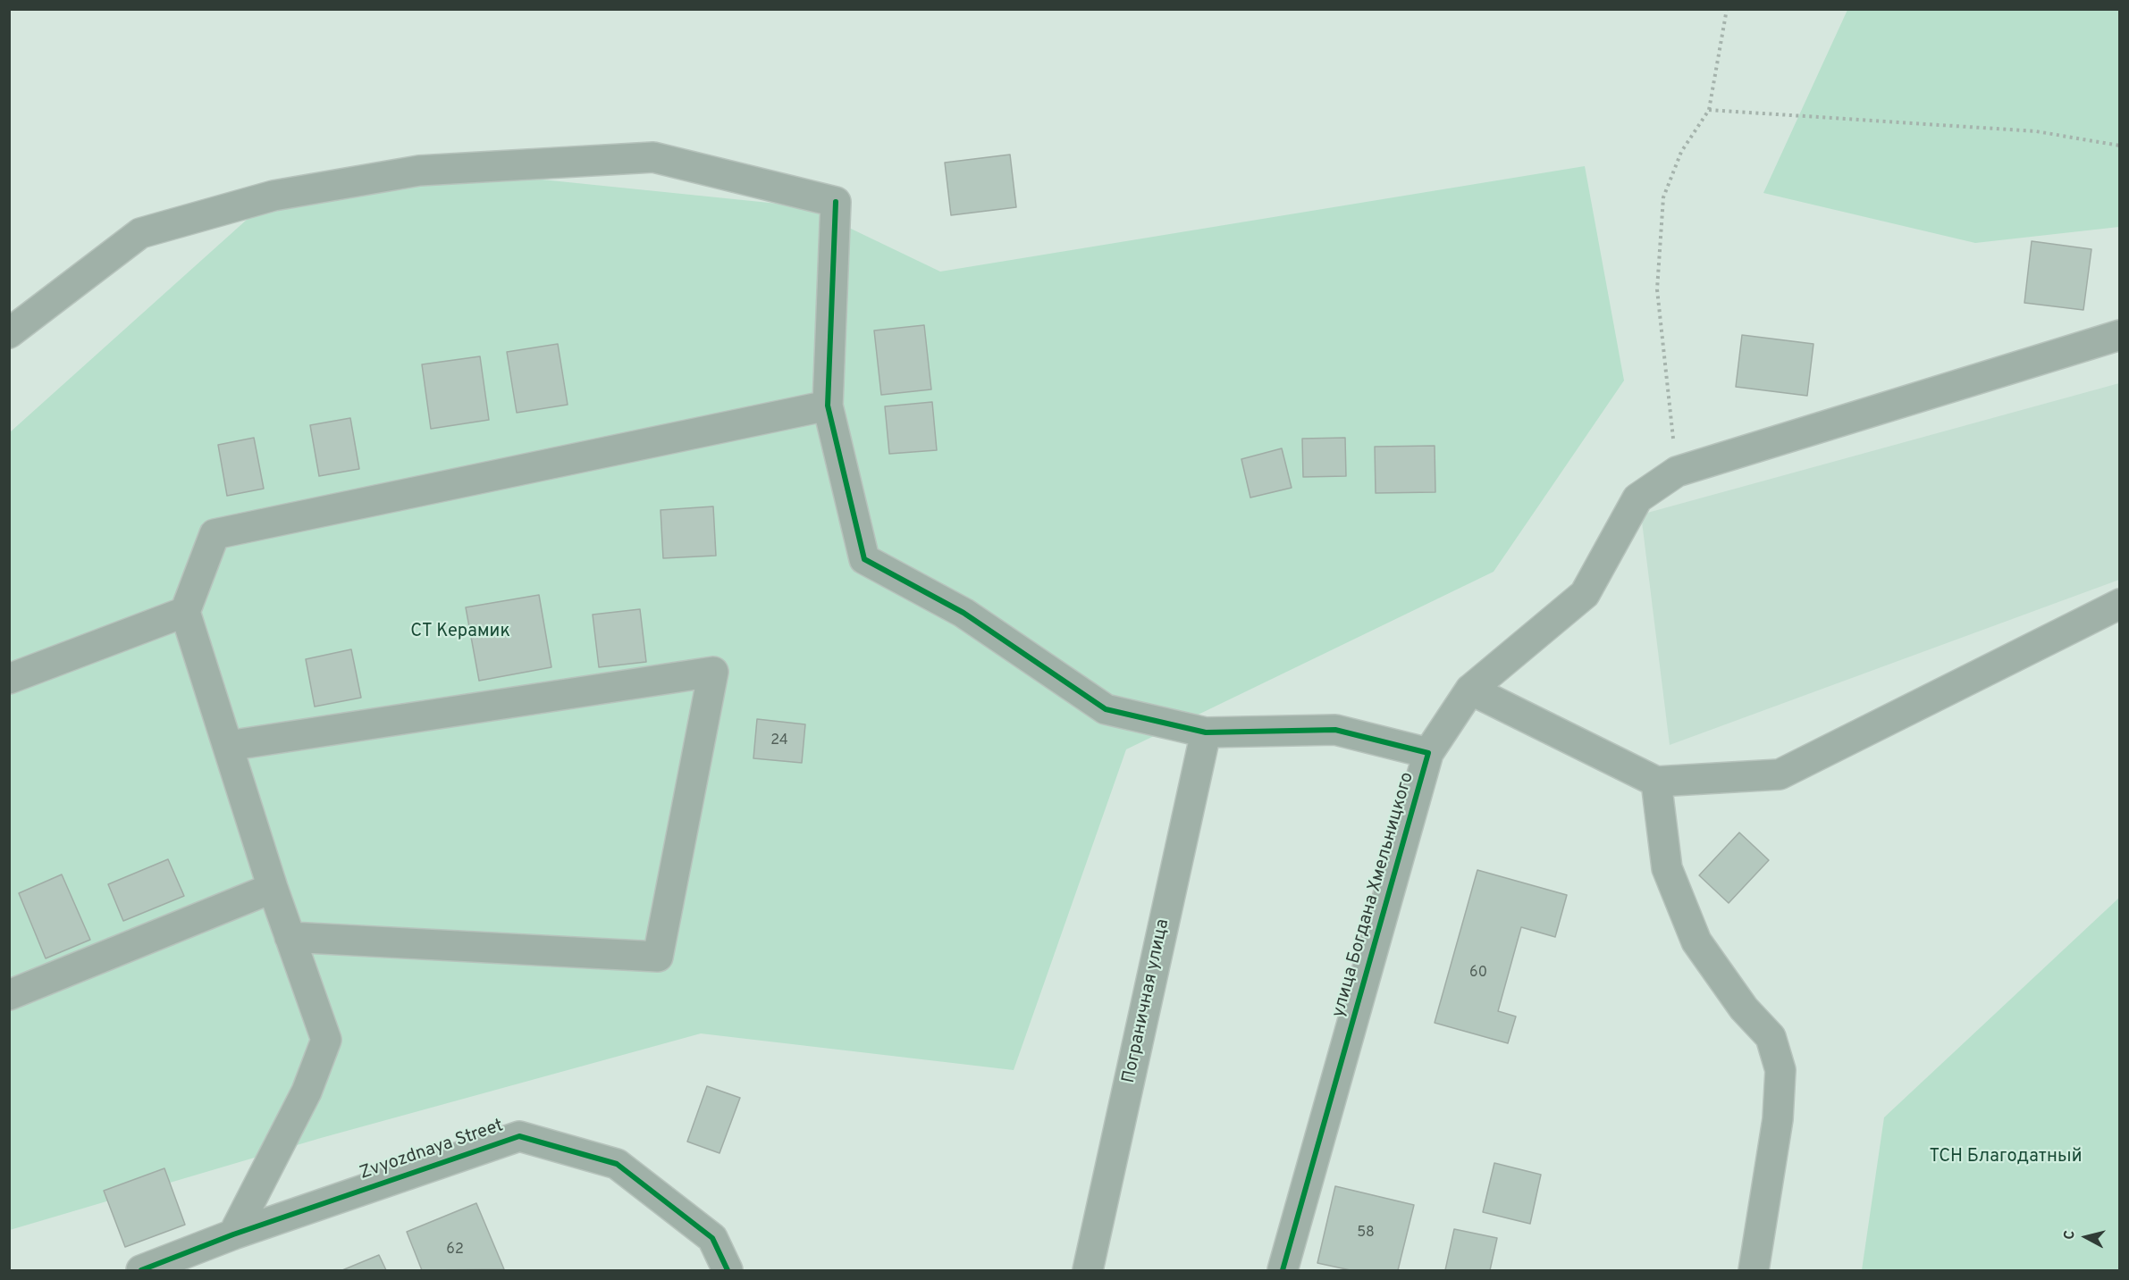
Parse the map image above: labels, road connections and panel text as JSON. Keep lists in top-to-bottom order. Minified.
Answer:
{"streets":{"street":["улица Богдана Хмельницкого","Пограничная улица","Zvyozdnaya Street"]},"crossings":[["улица Богдана Хмельницкого","Пограничная улица"]],"parks":["СТ Керамик","ТСН Благодатный"],"house_numbers":["24","60","58","62"],"north":"left"}
